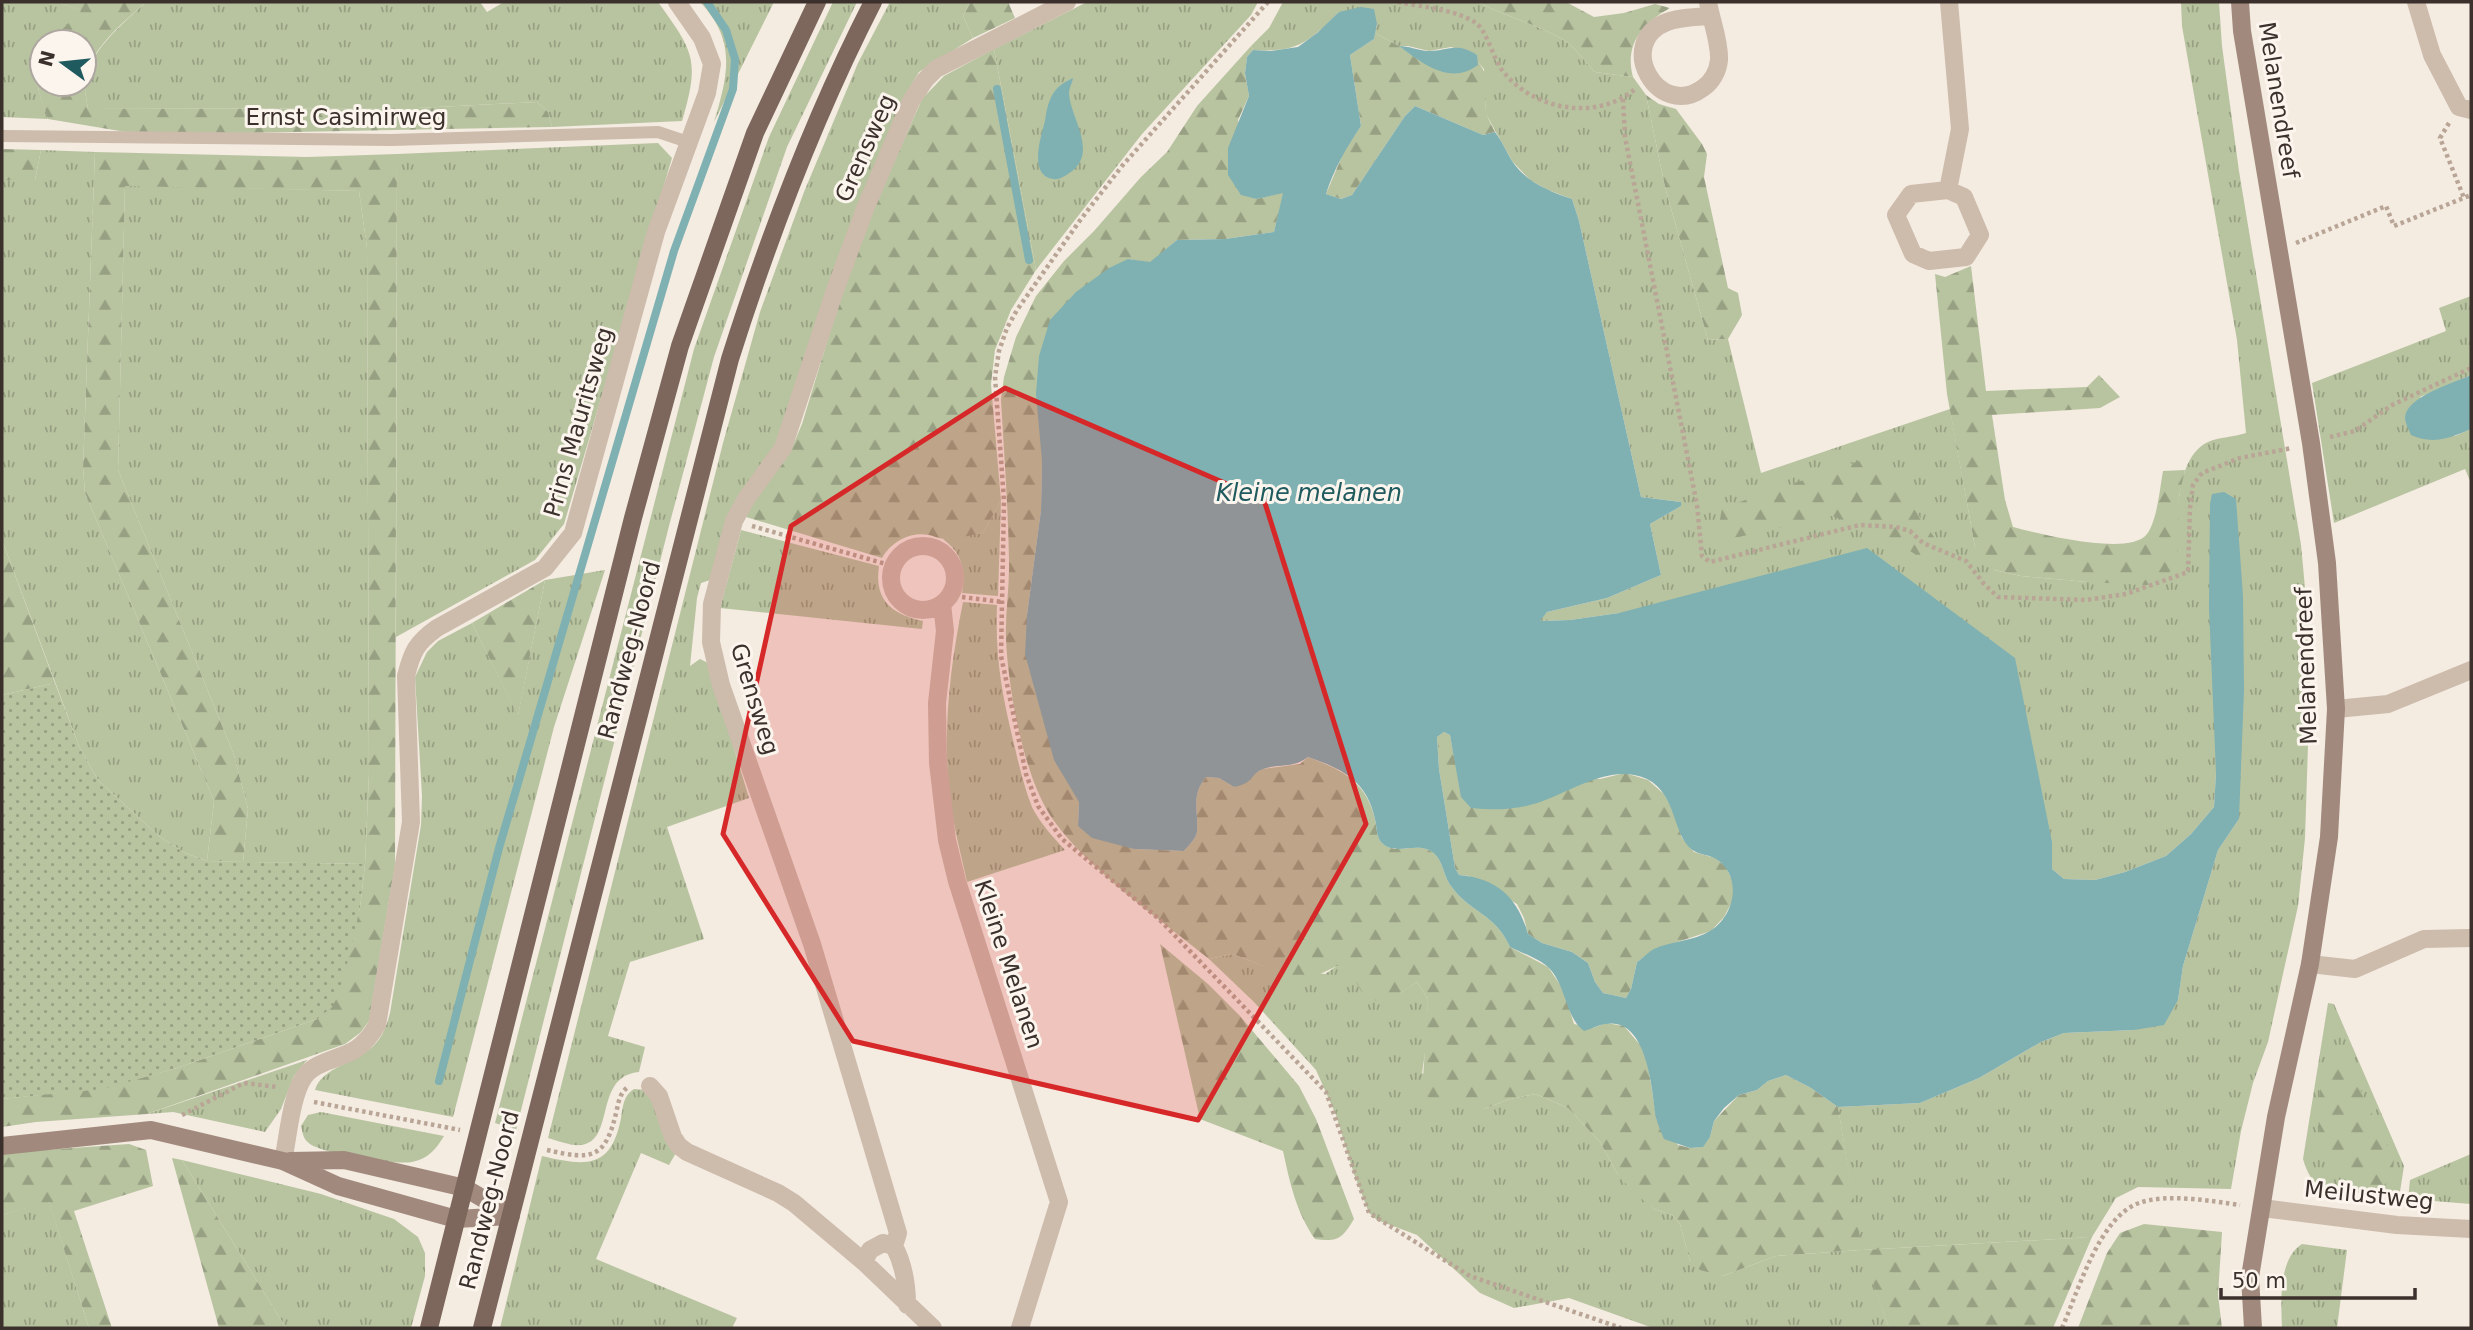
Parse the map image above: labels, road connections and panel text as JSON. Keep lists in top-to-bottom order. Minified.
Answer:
{"streets":{"main road":["Randweg-Noord"],"street":["Melanendreef","Grensweg","Prins Mauritsweg","Kleine Melanen","Meilustweg"],"lane":["Ernst Casimirweg"]},"crossings":[["Melanendreef","Meilustweg"],["Ernst Casimirweg","Prins Mauritsweg"]],"water":["Kleine melanen"],"scale_bar":"50 m","north":"left"}
